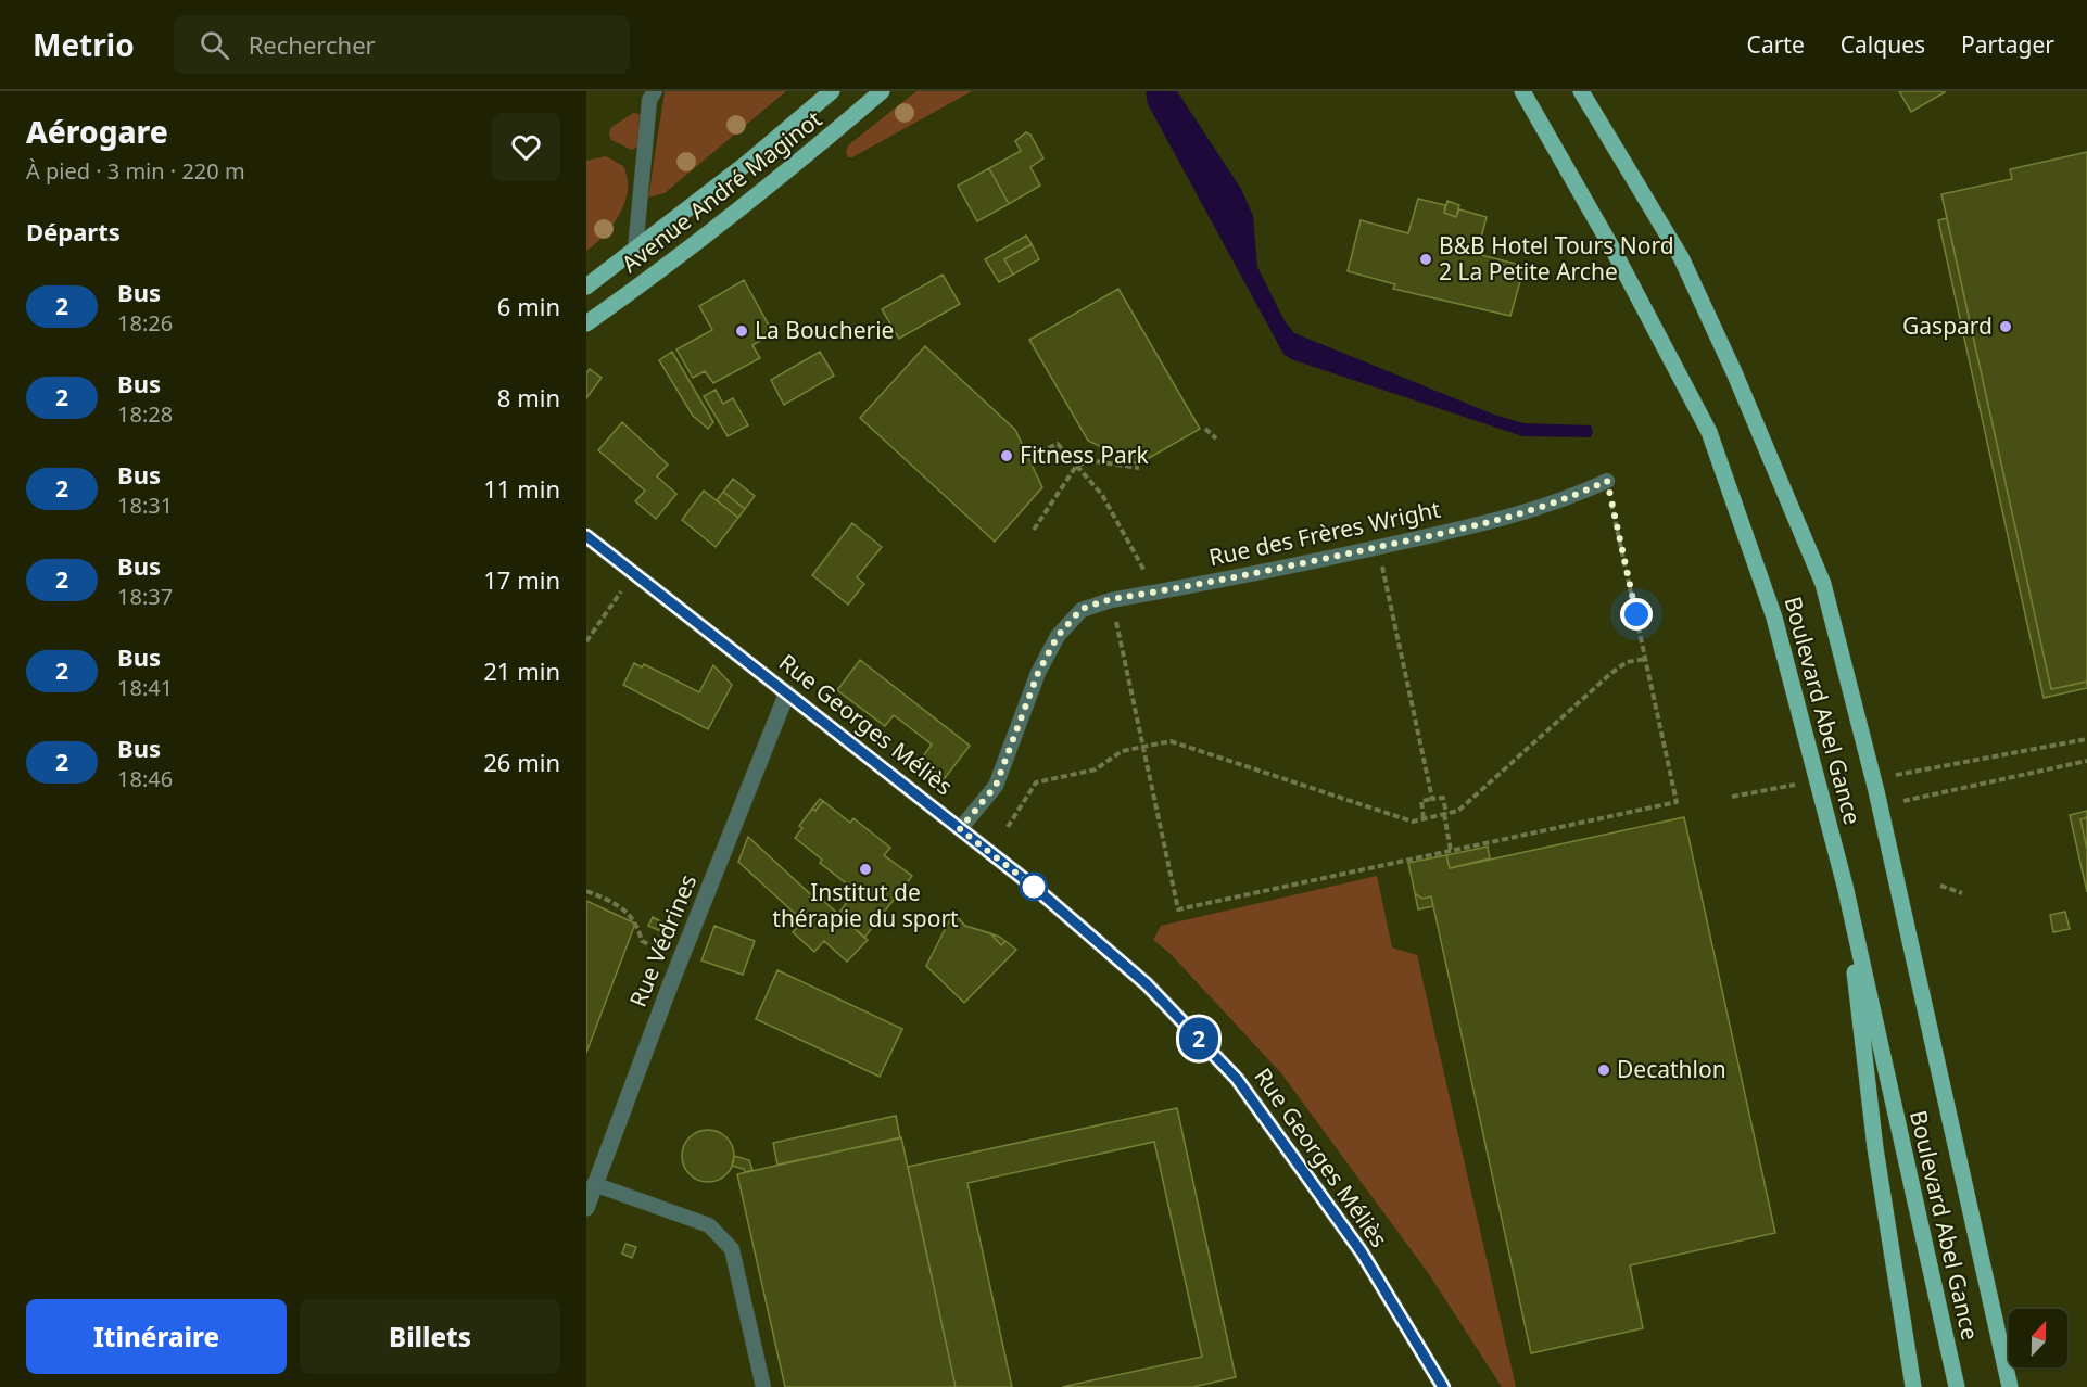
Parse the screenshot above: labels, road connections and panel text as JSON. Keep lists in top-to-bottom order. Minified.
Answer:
{"streets":{"main road":["Avenue André Maginot","Boulevard Abel Gance"],"street":["Rue Georges Méliès","Rue Védrines"],"lane":["Rue des Frères Wright"]},"crossings":[["Rue des Frères Wright","Rue Georges Méliès"],["Rue Georges Méliès","Rue Védrines"]],"places":["B&B Hotel Tours Nord 2 La Petite Arche","Gaspard","La Boucherie","Fitness Park","Institut de thérapie du sport","Decathlon"],"lines":["bus line 2"],"north":"top","page":{"header":"Metrio","search":"Rechercher","nav":["Carte","Calques","Partager"],"heading":[["Aérogare","À pied · 3 min · 220 m"],"Départs"],"on_map":"2","list":[{"mark":"2","name":"Bus","note":"18:26","value":"6 min"},{"mark":"2","name":"Bus","note":"18:28","value":"8 min"},{"mark":"2","name":"Bus","note":"18:31","value":"11 min"},{"mark":"2","name":"Bus","note":"18:37","value":"17 min"},{"mark":"2","name":"Bus","note":"18:41","value":"21 min"},{"mark":"2","name":"Bus","note":"18:46","value":"26 min"}],"buttons":["Itinéraire","Billets"]}}
